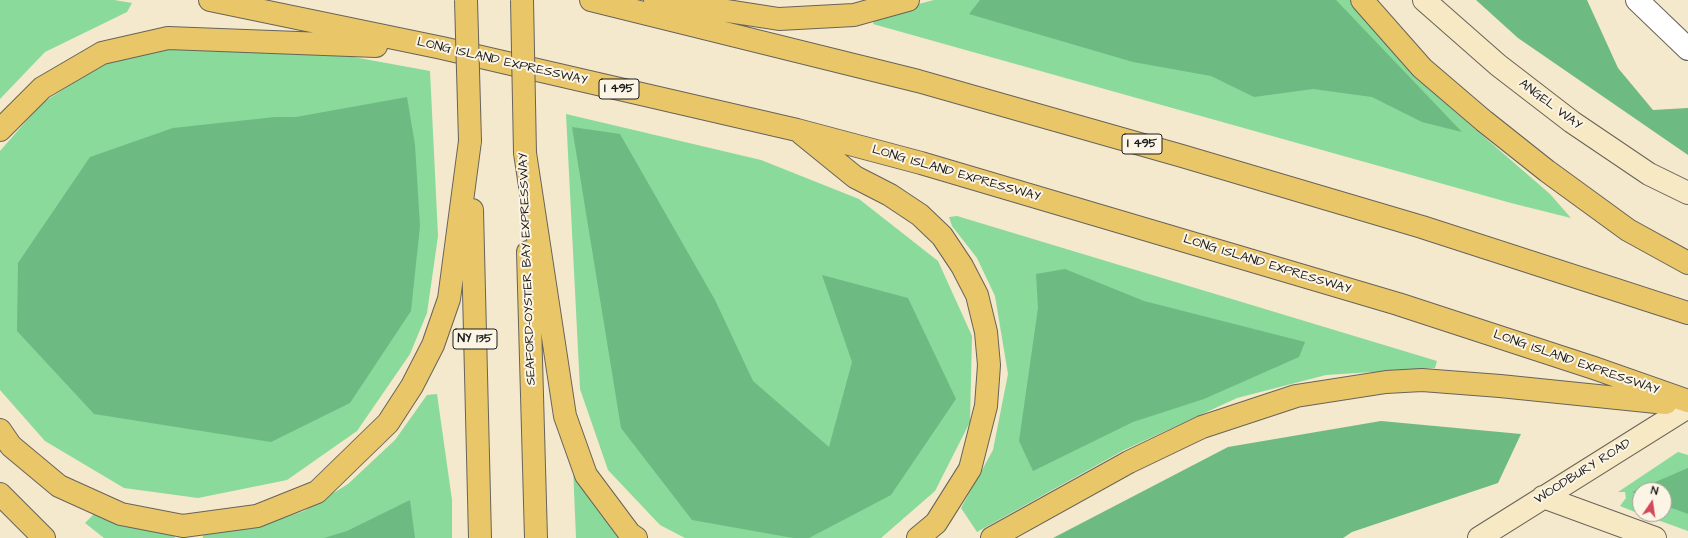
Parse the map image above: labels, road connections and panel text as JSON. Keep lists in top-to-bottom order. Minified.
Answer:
{"streets":{"highway":["LONG ISLAND EXPRESSWAY","I 495","SEAFORD-OYSTER BAY EXPRESSWAY","NY 135"],"main road":["ANGEL WAY","WOODBURY ROAD"]},"north":"top"}
